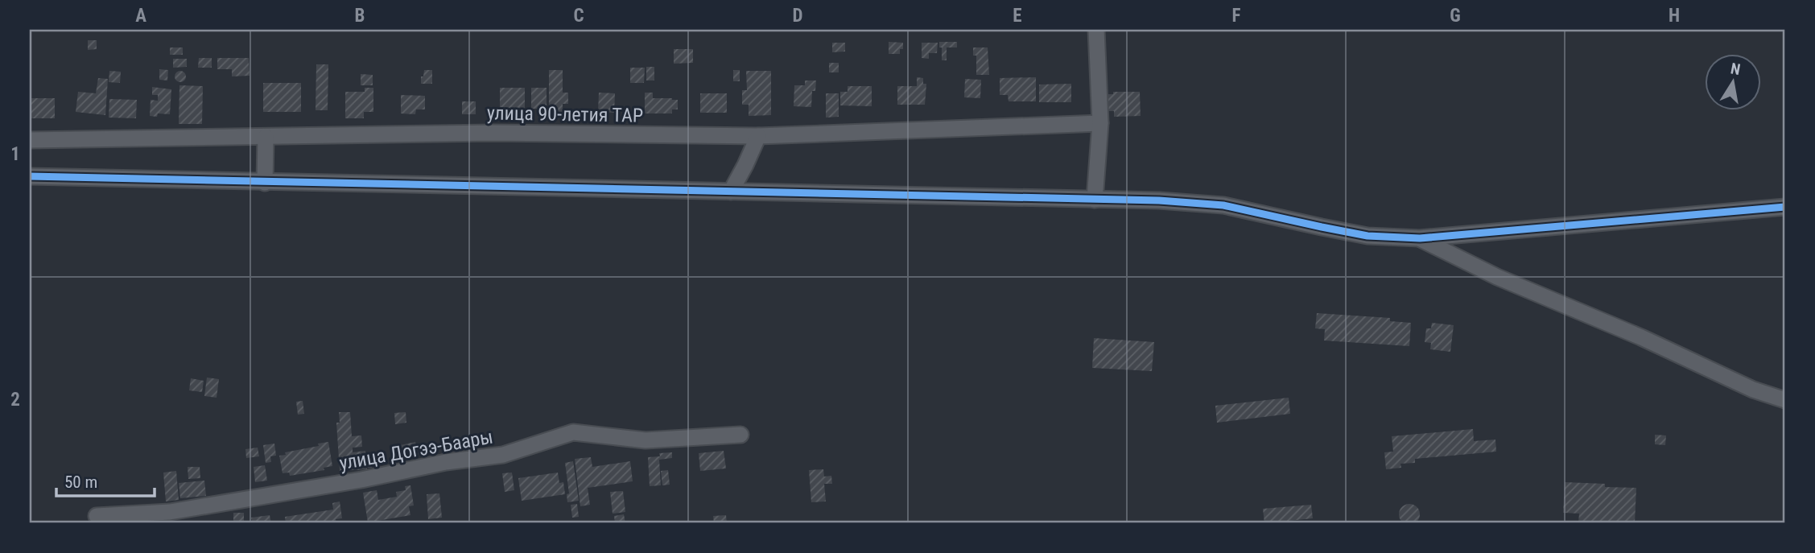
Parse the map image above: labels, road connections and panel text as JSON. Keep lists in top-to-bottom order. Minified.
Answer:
{"streets":{"street":["улица 90-летия ТАР","улица Догээ-Баары"]},"scale_bar":"50 m","north":"top","grid":{"columns":["A","B","C","D","E","F","G","H"],"rows":["1","2"]}}
